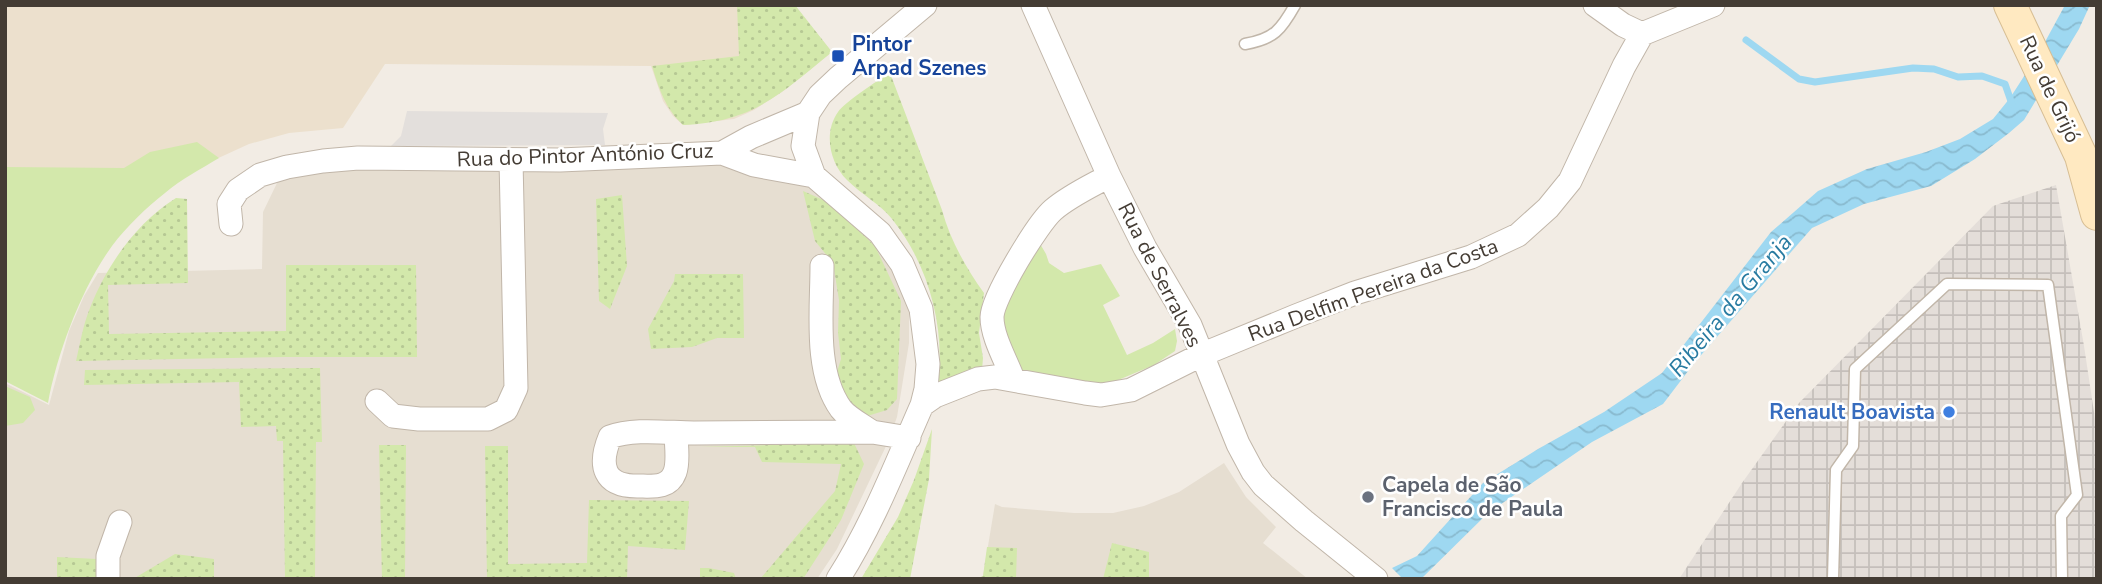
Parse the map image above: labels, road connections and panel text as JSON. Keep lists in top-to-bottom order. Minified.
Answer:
{"streets":{"main road":["Rua de Grijó"],"street":["Rua do Pintor António Cruz","Rua de Serralves","Rua Delfim Pereira da Costa"]},"crossings":[["Rua de Serralves","Rua Delfim Pereira da Costa"]],"water":["Ribeira da Granja"],"places":{"transit":["Pintor Arpad Szenes"],"other":["Renault Boavista","Capela de São Francisco de Paula"]}}
